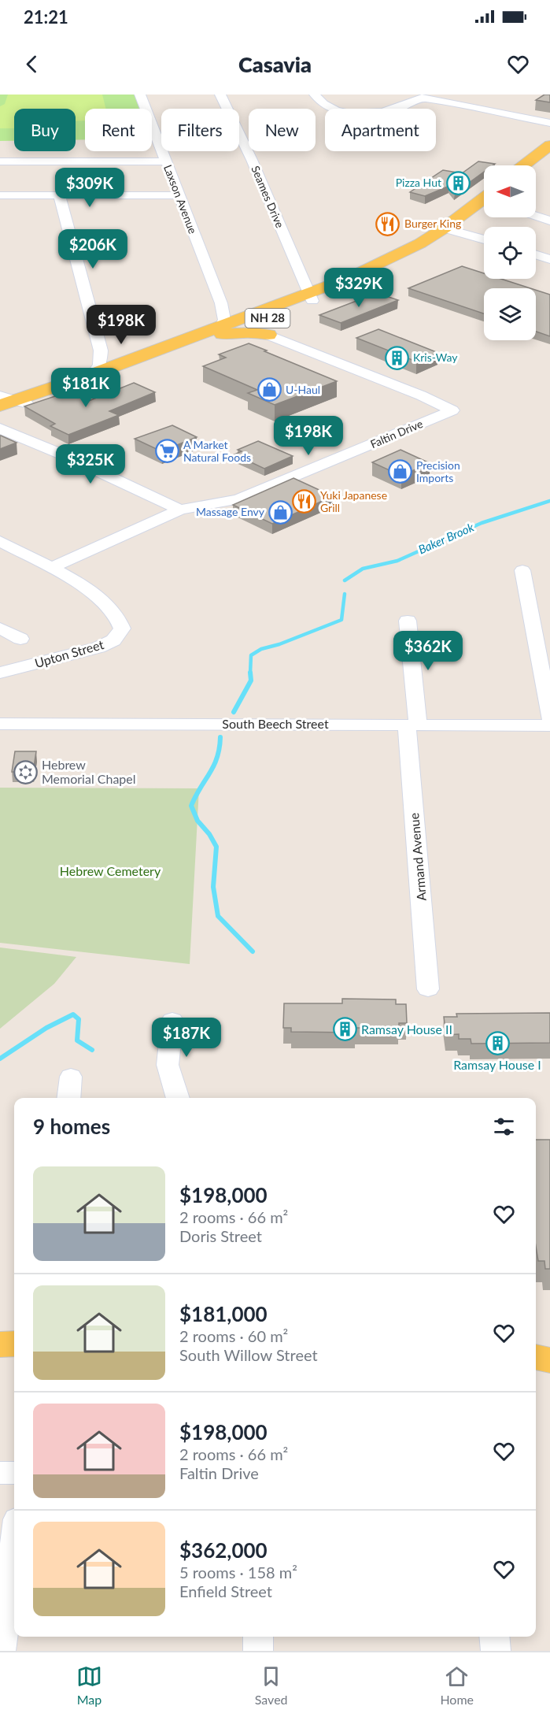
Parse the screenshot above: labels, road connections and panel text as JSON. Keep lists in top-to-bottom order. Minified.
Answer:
{"streets":{"main road":["NH 28"],"street":["Seames Drive","Laxson Avenue","Faltin Drive","Upton Street","South Beech Street","Armand Avenue"]},"crossings":[["Seames Drive","NH 28"],["Laxson Avenue","NH 28"],["NH 28","Faltin Drive"],["Faltin Drive","Upton Street"],["South Beech Street","Armand Avenue"]],"water":["Baker Brook"],"parks":["Hebrew Cemetery"],"places":{"building":["Pizza Hut","Kris-Way","Ramsay House II","Ramsay House I"],"restaurant":["Burger King","Yuki Japanese Grill"],"shop":["U-Haul","Precision Imports","Massage Envy"],"supermarket":["A Market Natural Foods"],"synagogue":["Hebrew Memorial Chapel"]},"north":"left","page":{"status":"21:21","header":"Casavia","chip":["Buy","Rent","Filters","New","Apartment"],"price":["$309K","$206K","$329K","$198K","$181K","$198K","$325K","$362K","$187K"],"heading":"9 homes","list":[{"name":"$198,000","note":"2 rooms · 66 m² · Doris Street"},{"name":"$181,000","note":"2 rooms · 60 m² · South Willow Street"},{"name":"$198,000","note":"2 rooms · 66 m² · Faltin Drive"},{"name":"$362,000","note":"5 rooms · 158 m² · Enfield Street"}],"tabs":["Map","Saved","Home"]}}
